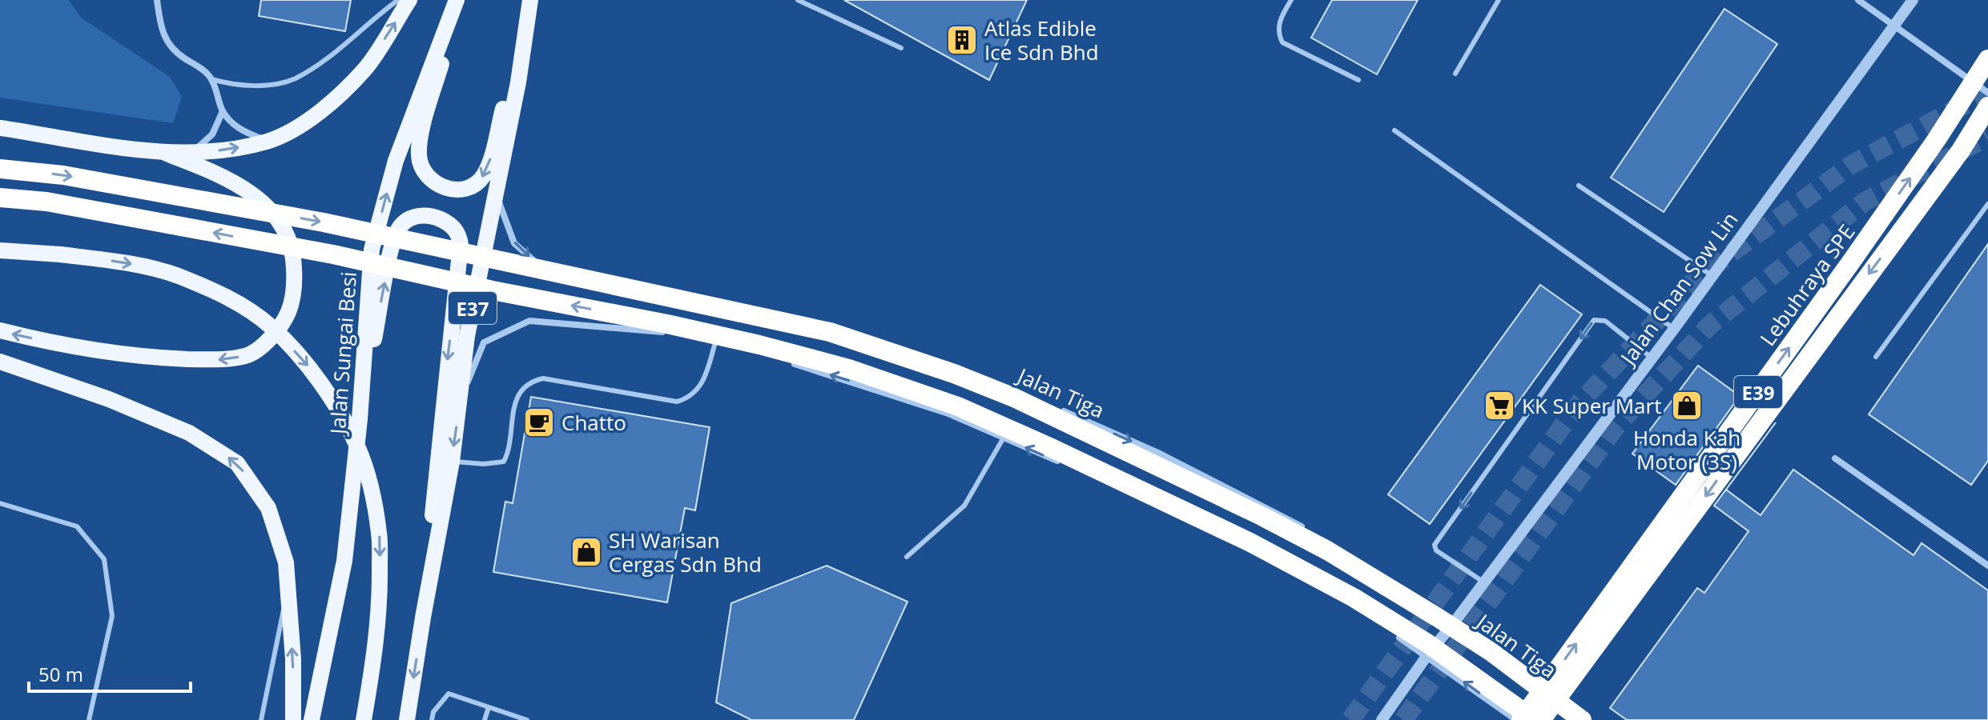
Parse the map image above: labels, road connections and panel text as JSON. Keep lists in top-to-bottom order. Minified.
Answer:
{"streets":{"highway":["Lebuhraya SPE","E39"],"main road":["E37","Jalan Sungai Besi"],"street":["Jalan Chan Sow Lin","Jalan Tiga"]},"crossings":[["Jalan Chan Sow Lin","Jalan Tiga"]],"places":{"building":["Atlas Edible Ice Sdn Bhd"],"supermarket":["KK Super Mart"],"shop":["Honda Kah Motor (3S)","SH Warisan Cergas Sdn Bhd"],"cafe":["Chatto"]},"scale_bar":"50 m"}
